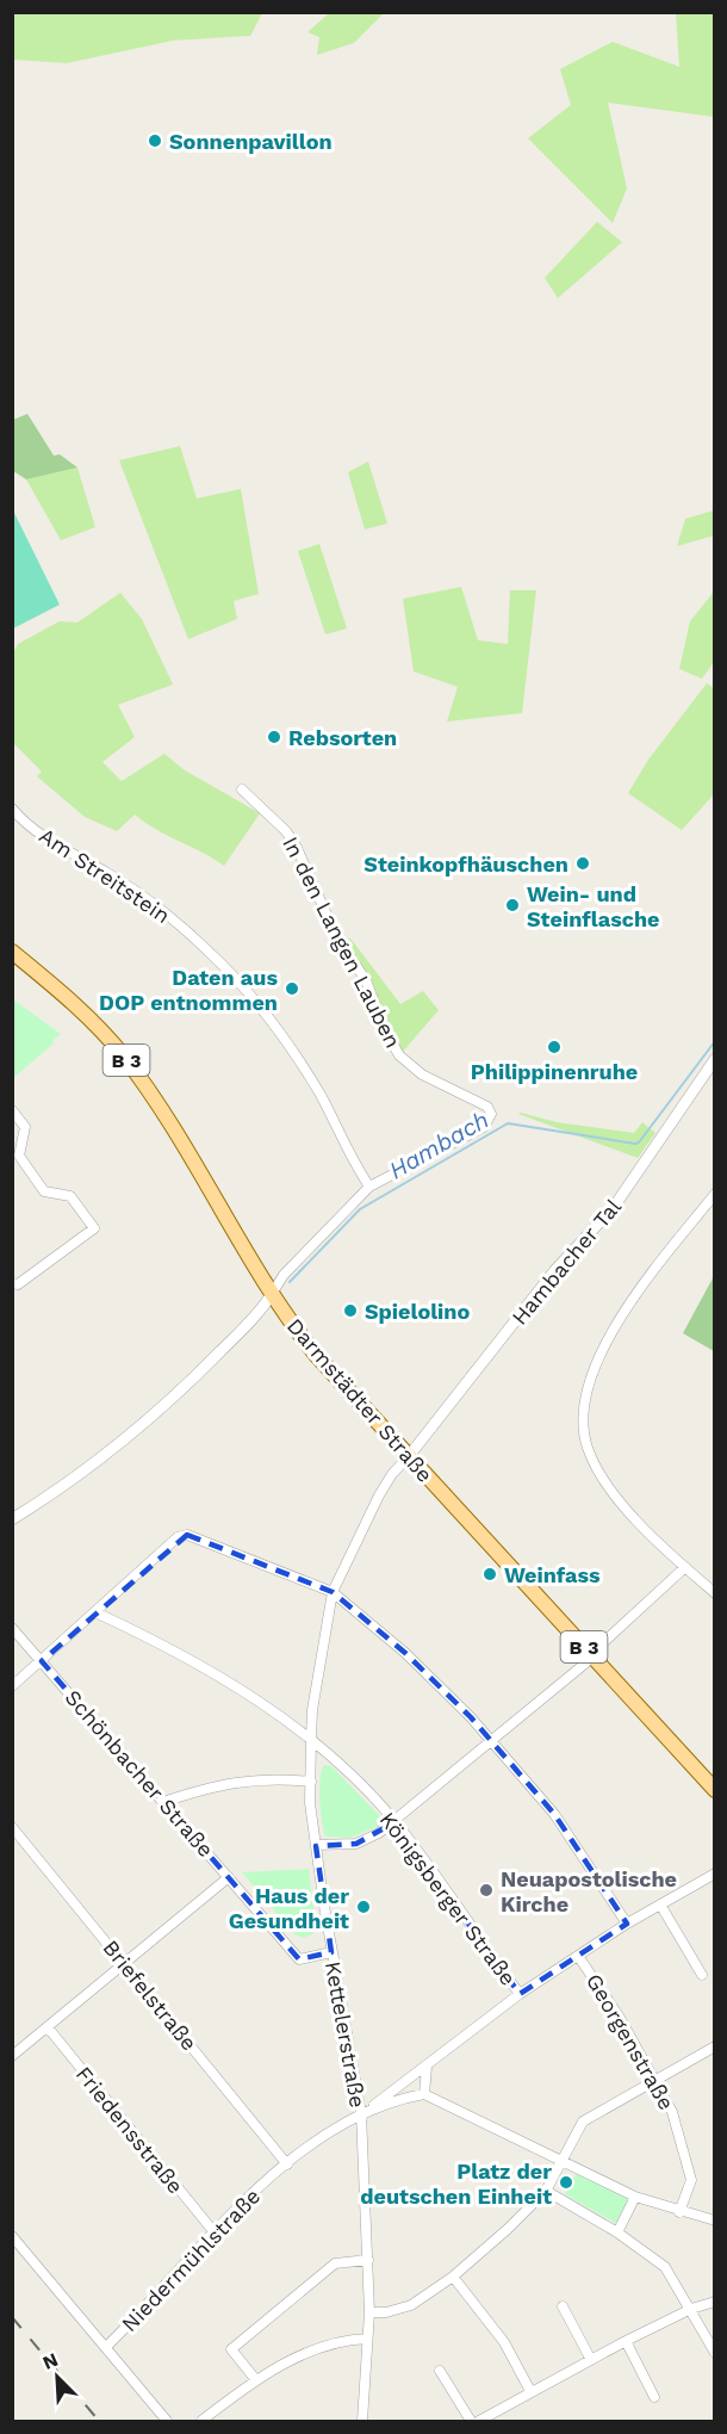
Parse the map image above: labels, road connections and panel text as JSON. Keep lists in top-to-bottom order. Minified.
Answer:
{"streets":{"main road":["B 3","Darmstädter Straße"],"street":["Am Streitstein","In den Langen Lauben","Hambacher Tal","Schönbacher Straße","Königsberger Straße","Briefelstraße","Kettelerstraße","Georgenstraße","Friedensstraße","Niedermühlstraße"]},"crossings":[["Am Streitstein","In den Langen Lauben"],["Hambacher Tal","Darmstädter Straße"],["Hambacher Tal","Kettelerstraße"],["Darmstädter Straße","Kettelerstraße"],["Schönbacher Straße","Kettelerstraße"],["Königsberger Straße","Kettelerstraße"],["Briefelstraße","Niedermühlstraße"],["Kettelerstraße","Niedermühlstraße"],["Friedensstraße","Niedermühlstraße"]],"water":["Hambach"],"places":["Sonnenpavillon","Rebsorten","Steinkopfhäuschen","Wein- und Steinflasche","Daten aus DOP entnommen","Philippinenruhe","Spielolino","Weinfass","Neuapostolische Kirche","Haus der Gesundheit","Platz der deutschen Einheit"],"north":"top left"}
